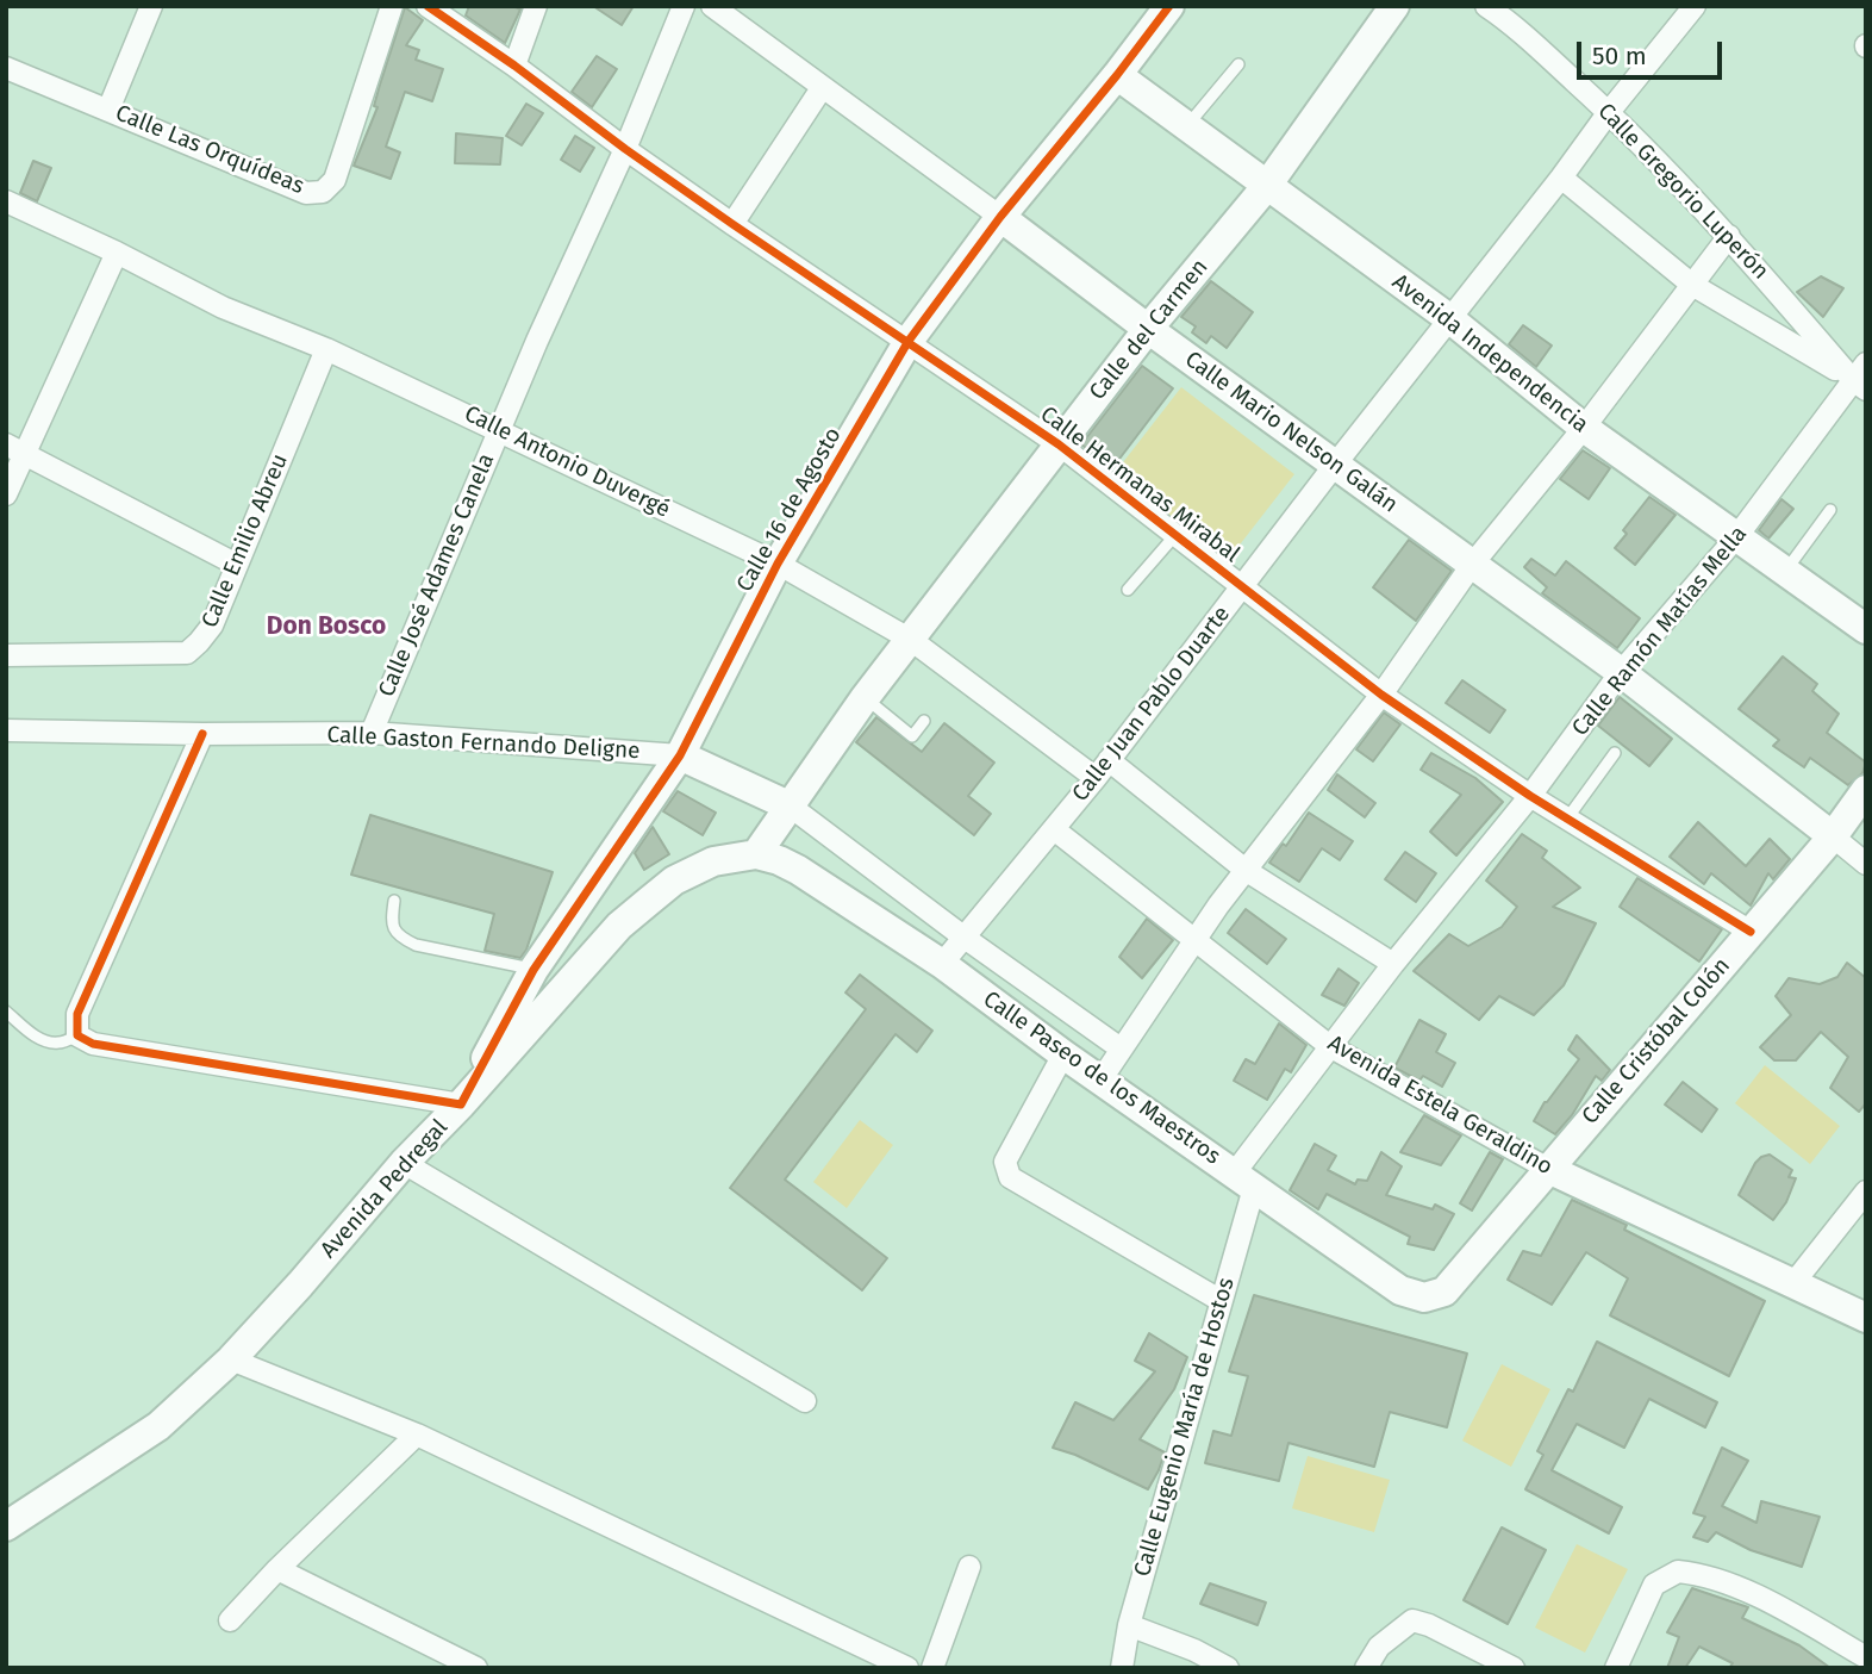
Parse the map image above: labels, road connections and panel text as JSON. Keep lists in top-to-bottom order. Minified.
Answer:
{"streets":{"street":["Calle Las Orquídeas","Calle Gregorio Luperón","Calle del Carmen","Avenida Independencia","Calle Mario Nelson Galán","Calle Antonio Duvergé","Calle Hermanas Mirabal","Calle 16 de Agosto","Calle Emilio Abreu","Calle José Adames Canela","Calle Ramón Matías Mella","Calle Juan Pablo Duarte","Calle Gaston Fernando Deligne","Calle Cristóbal Colón","Calle Paseo de los Maestros","Avenida Estela Geraldino","Avenida Pedregal","Calle Eugenio María de Hostos"]},"crossings":[["Calle Gregorio Luperón","Calle Ramón Matías Mella"],["Calle Gregorio Luperón","Calle Juan Pablo Duarte"],["Calle del Carmen","Avenida Independencia"],["Calle del Carmen","Calle Mario Nelson Galán"],["Calle del Carmen","Calle Antonio Duvergé"],["Calle del Carmen","Calle Hermanas Mirabal"],["Calle del Carmen","Calle Gaston Fernando Deligne"],["Calle del Carmen","Calle Paseo de los Maestros"],["Calle del Carmen","Avenida Pedregal"],["Avenida Independencia","Calle 16 de Agosto"],["Avenida Independencia","Calle Ramón Matías Mella"],["Avenida Independencia","Calle Juan Pablo Duarte"],["Calle Mario Nelson Galán","Calle 16 de Agosto"],["Calle Mario Nelson Galán","Calle Ramón Matías Mella"],["Calle Mario Nelson Galán","Calle Juan Pablo Duarte"],["Calle Mario Nelson Galán","Calle Cristóbal Colón"],["Calle Antonio Duvergé","Calle 16 de Agosto"],["Calle Antonio Duvergé","Calle Emilio Abreu"],["Calle Antonio Duvergé","Calle José Adames Canela"],["Calle Antonio Duvergé","Calle Juan Pablo Duarte"],["Calle Hermanas Mirabal","Calle 16 de Agosto"],["Calle Hermanas Mirabal","Calle José Adames Canela"],["Calle Hermanas Mirabal","Calle Ramón Matías Mella"],["Calle Hermanas Mirabal","Calle Juan Pablo Duarte"],["Calle Hermanas Mirabal","Calle Cristóbal Colón"],["Calle 16 de Agosto","Calle Gaston Fernando Deligne"],["Calle 16 de Agosto","Avenida Pedregal"],["Calle José Adames Canela","Calle Gaston Fernando Deligne"],["Calle Ramón Matías Mella","Calle Paseo de los Maestros"],["Calle Ramón Matías Mella","Avenida Estela Geraldino"],["Calle Ramón Matías Mella","Calle Eugenio María de Hostos"],["Calle Juan Pablo Duarte","Calle Gaston Fernando Deligne"],["Calle Juan Pablo Duarte","Calle Paseo de los Maestros"],["Calle Juan Pablo Duarte","Avenida Estela Geraldino"],["Calle Cristóbal Colón","Calle Paseo de los Maestros"],["Calle Cristóbal Colón","Avenida Estela Geraldino"],["Calle Paseo de los Maestros","Avenida Pedregal"],["Calle Paseo de los Maestros","Calle Eugenio María de Hostos"]],"districts":["Don Bosco"],"scale_bar":"50 m"}
